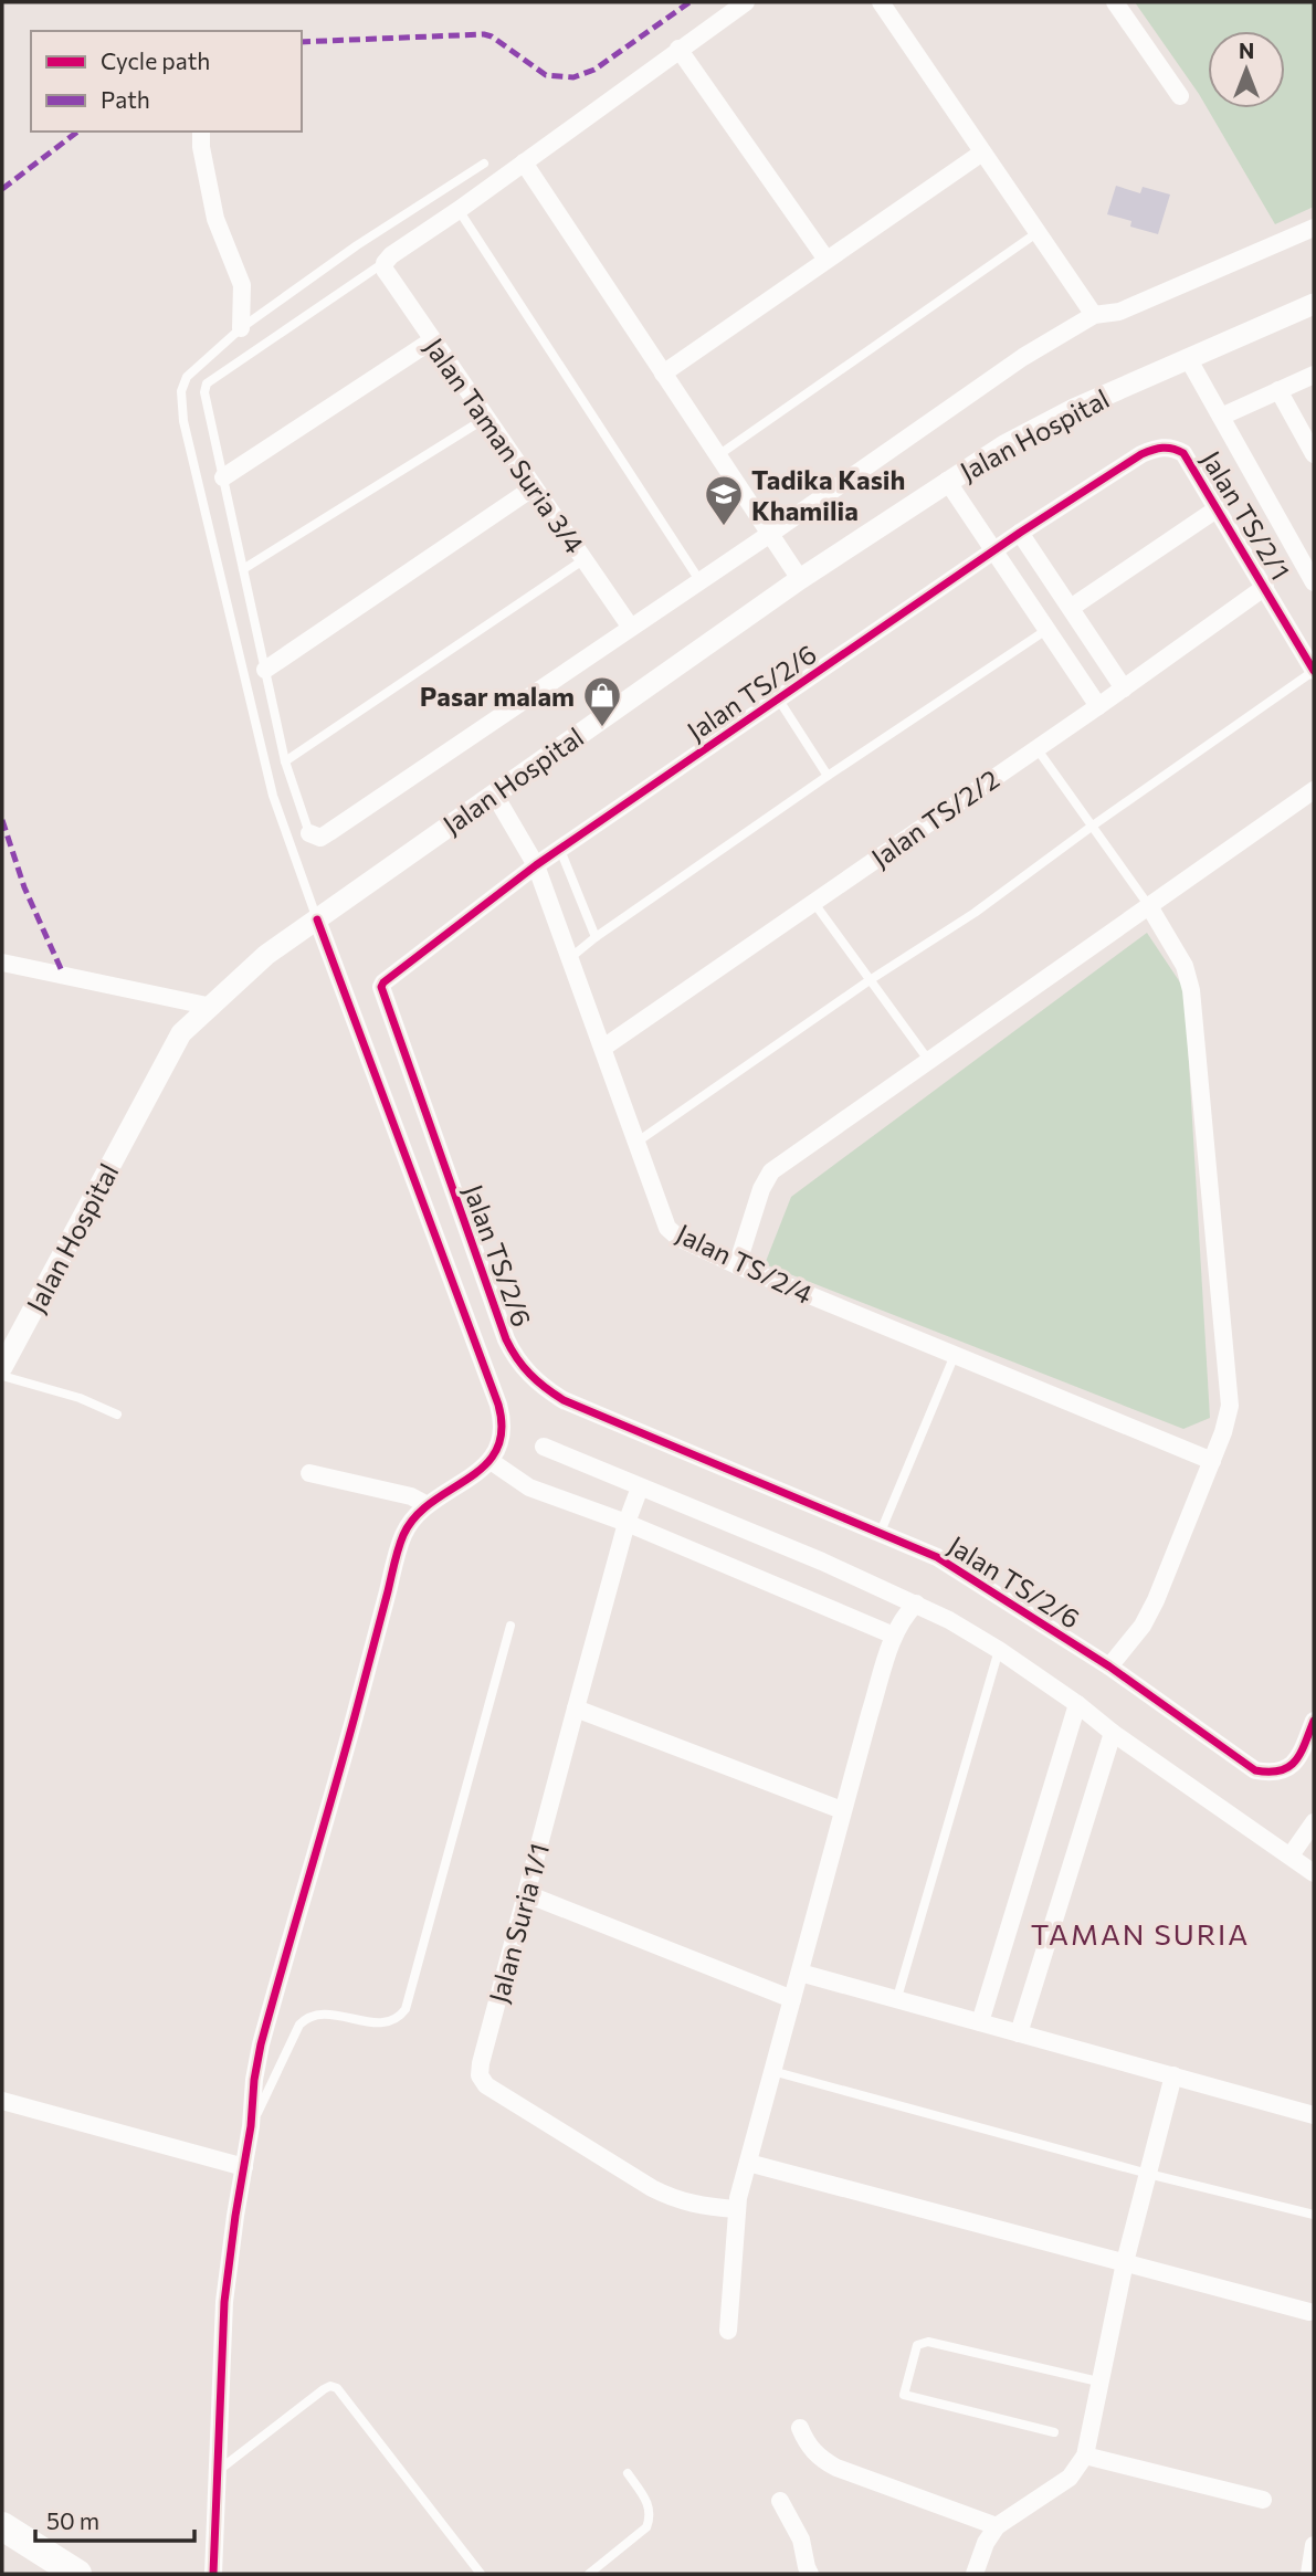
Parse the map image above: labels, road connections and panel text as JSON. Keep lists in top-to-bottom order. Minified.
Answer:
{"streets":{"street":["Jalan Hospital","Jalan Taman Suria 3/4","Jalan TS/2/1","Jalan TS/2/6","Jalan TS/2/2","Jalan TS/2/4","Jalan Suria 1/1"]},"crossings":[["Jalan Hospital","Jalan TS/2/4"],["Jalan TS/2/1","Jalan TS/2/6"],["Jalan TS/2/1","Jalan TS/2/2"],["Jalan TS/2/6","Jalan TS/2/4"],["Jalan TS/2/2","Jalan TS/2/4"]],"districts":["TAMAN SURIA"],"places":{"school or university":["Tadika Kasih Khamilia"],"shop":["Pasar malam"]},"legend":["Cycle path","Path"],"scale_bar":"50 m","north":"top"}
